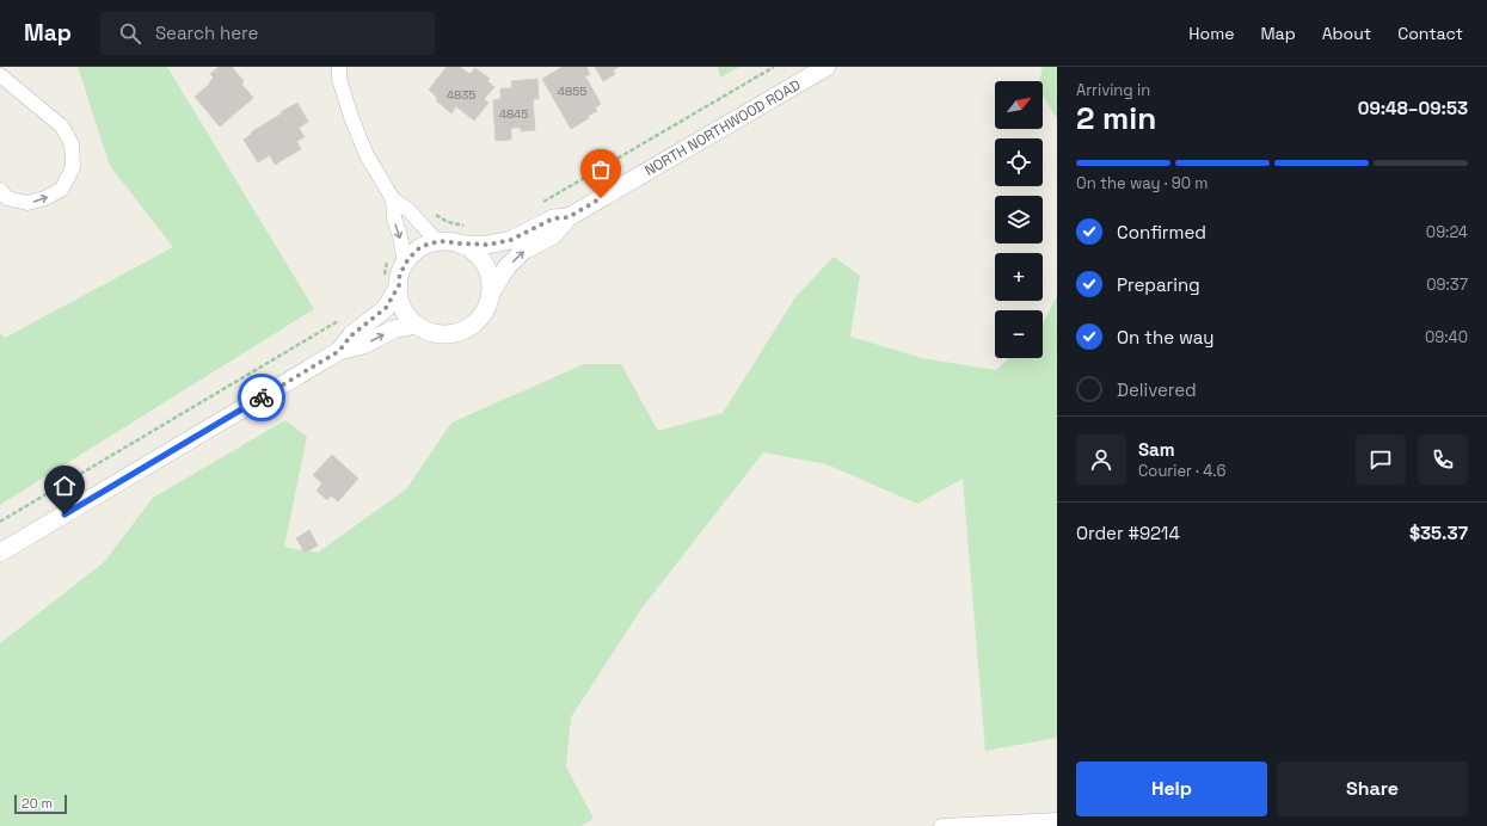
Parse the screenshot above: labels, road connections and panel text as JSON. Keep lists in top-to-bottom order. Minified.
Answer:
{"streets":{"street":["NORTH NORTHWOOD ROAD"]},"house_numbers":["4855","4835","4845"],"scale_bar":"20 m","north":"top right","page":{"header":"Map","search":"Search here","nav":["Home","Map","About","Contact"],"heading":["2 min","Arriving in","09:48–09:53"],"panel":["Sam","Courier · 4.6","Order #9214","$35.37"],"map_buttons":["+","−"],"bar":"On the way · 90 m","list":[["Confirmed","09:24"],["Preparing","09:37"],["On the way","09:40"],"Delivered"],"buttons":["Help","Share"],"scale":"20 m"}}
